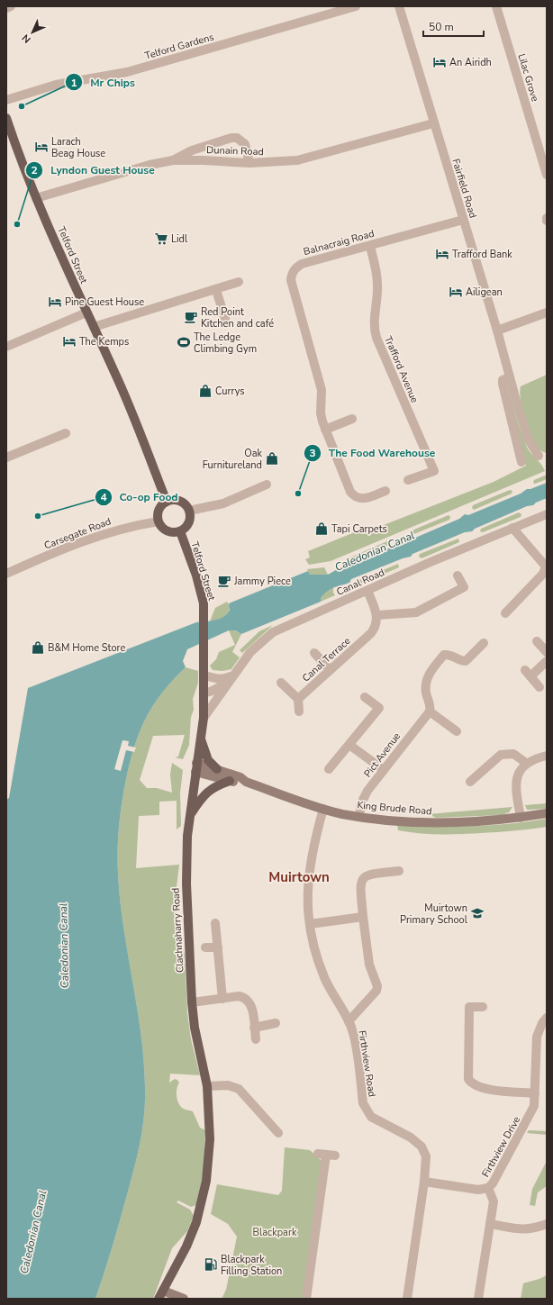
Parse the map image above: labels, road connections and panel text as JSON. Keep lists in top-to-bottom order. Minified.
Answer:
{"streets":{"main road":["Telford Street","Clachnaharry Road"],"street":["Telford Gardens","Lilac Grove","Dunain Road","Fairfield Road","Balnacraig Road","Trafford Avenue","Carsegate Road","Canal Road","Canal Terrace","Pict Avenue","King Brude Road","Firthview Road","Firthview Drive"]},"crossings":[["Dunain Road","Fairfield Road"],["Dunain Road","Telford Street"],["Fairfield Road","Balnacraig Road"],["Balnacraig Road","Trafford Avenue"],["Telford Street","Carsegate Road"],["Telford Street","Canal Road"],["Telford Street","Clachnaharry Road"],["Canal Road","Clachnaharry Road"],["Pict Avenue","King Brude Road"],["King Brude Road","Clachnaharry Road"],["King Brude Road","Firthview Road"],["Firthview Road","Firthview Drive"]],"districts":["Muirtown"],"water":["Caledonian Canal"],"parks":["Blackpark"],"places":{"hotel":["An Airidh","Larach Beag House","Trafford Bank","Ailigean","Pine Guest House","The Kemps"],"other":["Mr Chips","Lyndon Guest House","The Food Warehouse","Co-op Food"],"supermarket":["Lidl"],"cafe":["Red Point Kitchen and café","Jammy Piece"],"sports":["The Ledge Climbing Gym"],"shop":["Currys","Oak Furnitureland","Tapi Carpets","B&M Home Store"],"school or university":["Muirtown Primary School"],"fuel station":["Blackpark Filling Station"]},"scale_bar":"50 m","north":"bottom left"}
